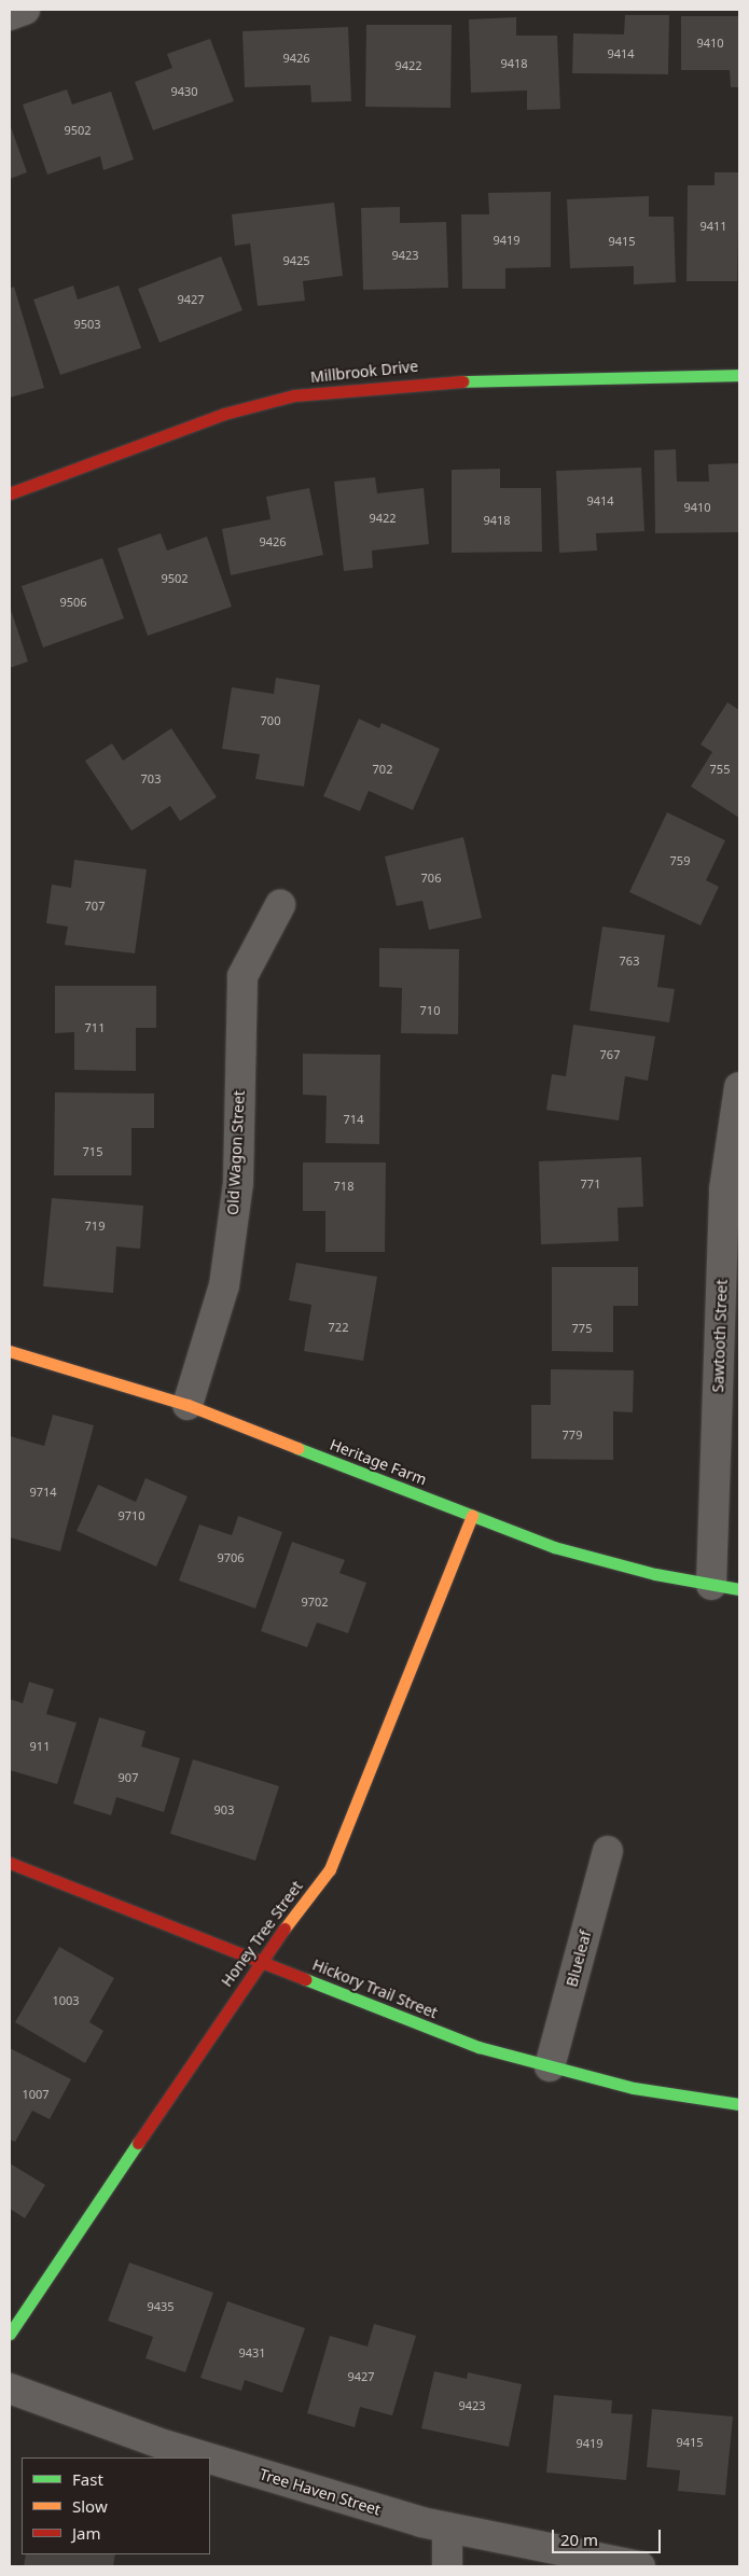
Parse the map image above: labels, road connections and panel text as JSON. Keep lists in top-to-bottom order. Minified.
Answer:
{"streets":{"street":["Millbrook Drive","Old Wagon Street","Sawtooth Street","Heritage Farm","Honey Tree Street","Blueleaf","Hickory Trail Street","Tree Haven Street"]},"crossings":[["Old Wagon Street","Heritage Farm"],["Sawtooth Street","Heritage Farm"],["Heritage Farm","Honey Tree Street"],["Honey Tree Street","Hickory Trail Street"],["Blueleaf","Hickory Trail Street"]],"house_numbers":["9410","9414","9426","9418","9422","9430","9502","9411","9419","9415","9423","9425","9427","9503","9414","9410","9422","9418","9426","9502","9506","700","702","755","703","759","706","707","763","710","711","767","714","715","771","718","719","722","775","779","9714","9710","9706","9702","911","907","903","1003","1007","9435","9431","9427","9423","9415","9419"],"legend":["Fast","Slow","Jam"],"scale_bar":"20 m"}
